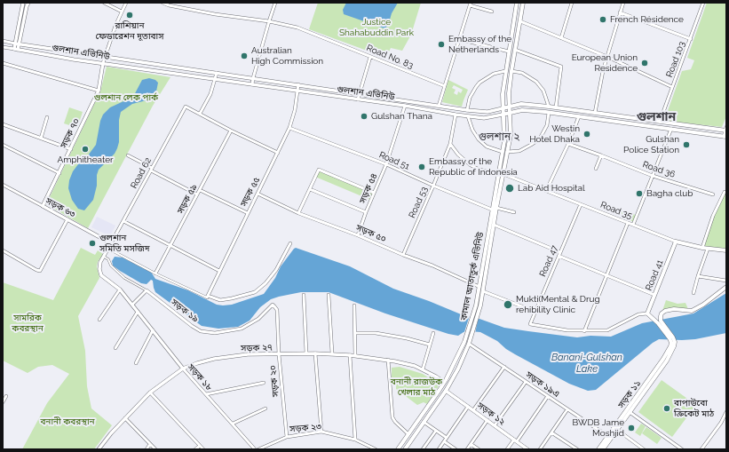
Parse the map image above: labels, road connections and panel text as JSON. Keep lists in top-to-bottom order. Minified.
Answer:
{"streets":{"main road":["গুলশান এভিনিউ","Road 35","Road 41","কামাল আতাতুর্ক এভিনিউ","সড়ক ১১"],"street":["Road No. 83","Road 103","সড়ক ৭০","Road 51","Road 36","Road 62","সড়ক ৫৪","সড়ক ৫৫","সড়ক ৫৯","Road 53","সড়ক ৬৩","সড়ক ৫০","Road 47","সড়ক ১৯","সড়ক ২৭","সড়ক ১৮","সড়ক ২০","সড়ক ১৯এ","সড়ক ১২","সড়ক ২৩"]},"crossings":[["গুলশান এভিনিউ","Road 103"],["গুলশান এভিনিউ","সড়ক ৭০"],["গুলশান এভিনিউ","সড়ক ৫৪"],["গুলশান এভিনিউ","সড়ক ৫৫"],["গুলশান এভিনিউ","Road 53"],["গুলশান এভিনিউ","কামাল আতাতুর্ক এভিনিউ"],["সড়ক ৭০","সড়ক ৬৩"],["Road 51","সড়ক ৫৪"],["Road 51","সড়ক ৫৫"],["Road 51","Road 53"],["Road 51","কামাল আতাতুর্ক এভিনিউ"],["Road 62","সড়ক ৬৩"],["Road 62","সড়ক ১৮"],["সড়ক ৫৪","সড়ক ৫০"],["সড়ক ৫৫","সড়ক ৫০"],["Road 53","সড়ক ৫০"],["Road 35","Road 47"],["Road 35","Road 41"],["Road 35","কামাল আতাতুর্ক এভিনিউ"],["সড়ক ৫০","কামাল আতাতুর্ক এভিনিউ"],["কামাল আতাতুর্ক এভিনিউ","সড়ক ২৭"],["কামাল আতাতুর্ক এভিনিউ","সড়ক ১৯এ"],["কামাল আতাতুর্ক এভিনিউ","সড়ক ১২"],["সড়ক ১৯","সড়ক ২০"],["সড়ক ২৭","সড়ক ১৮"],["সড়ক ২৭","সড়ক ২০"],["সড়ক ২০","সড়ক ২৩"],["সড়ক ১৯এ","সড়ক ১১"]],"districts":["গুলশান","গুলশান ২"],"water":["Banani-Gulshan Lake"],"parks":["Justice Shahabuddin Park","গুলশান লেক পার্ক","সামরিক কবরস্থান","বনানী রাজউক খেলার মাঠ","বনানী কবরস্থান"],"places":["রাশিয়ান ফেডারেশন দূতাবাস","French Résidence","Embassy of the Netherlands","Australian High Commission","European Union Residence","Gulshan Thana","Westin Hotel Dhaka","Gulshan Police Station","Amphitheater","Embassy of the Republic of Indonesia","Lab Aid Hospital","Bagha club","গুলশান সমিতি মসজিদ","Mukti(Mental & Drug rehibility Clinic","বাপাউবো ক্রিকেট মাঠ","BWDB Jame Moshjid"]}
